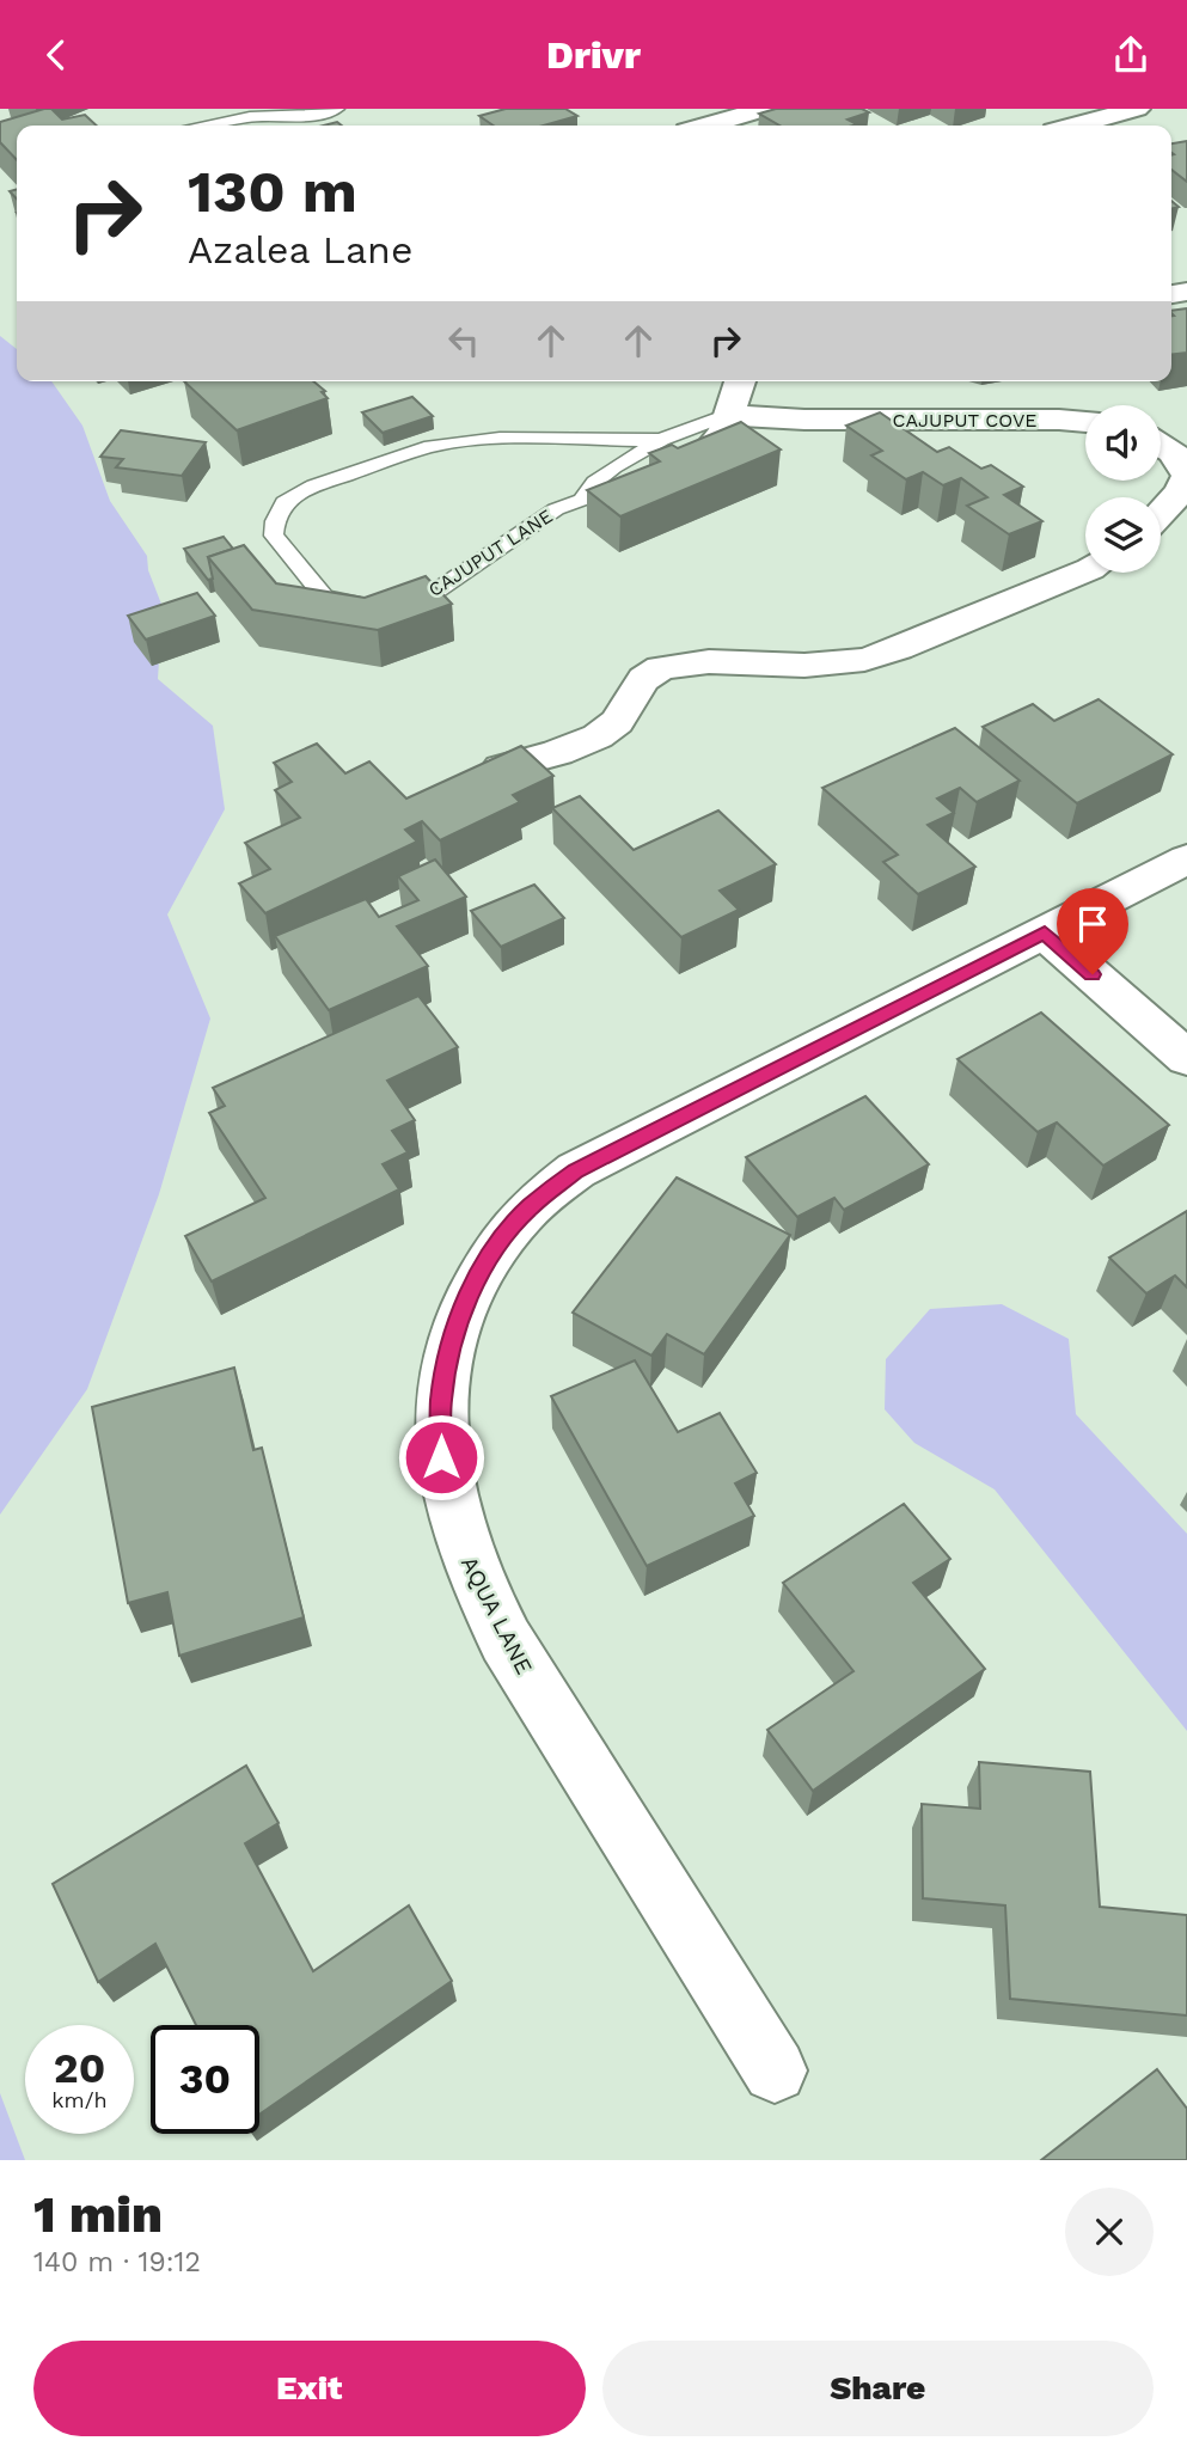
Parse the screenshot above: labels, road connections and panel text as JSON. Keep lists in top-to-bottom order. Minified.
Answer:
{"streets":{"street":["CAJUPUT COVE","CAJUPUT LANE","AQUA LANE"]},"page":{"header":"Drivr","turn":["130 m","Azalea Lane"],"speed":"20 km/h","limit":"30","heading":["1 min","140 m · 19:12"],"buttons":["Exit","Share"]}}
